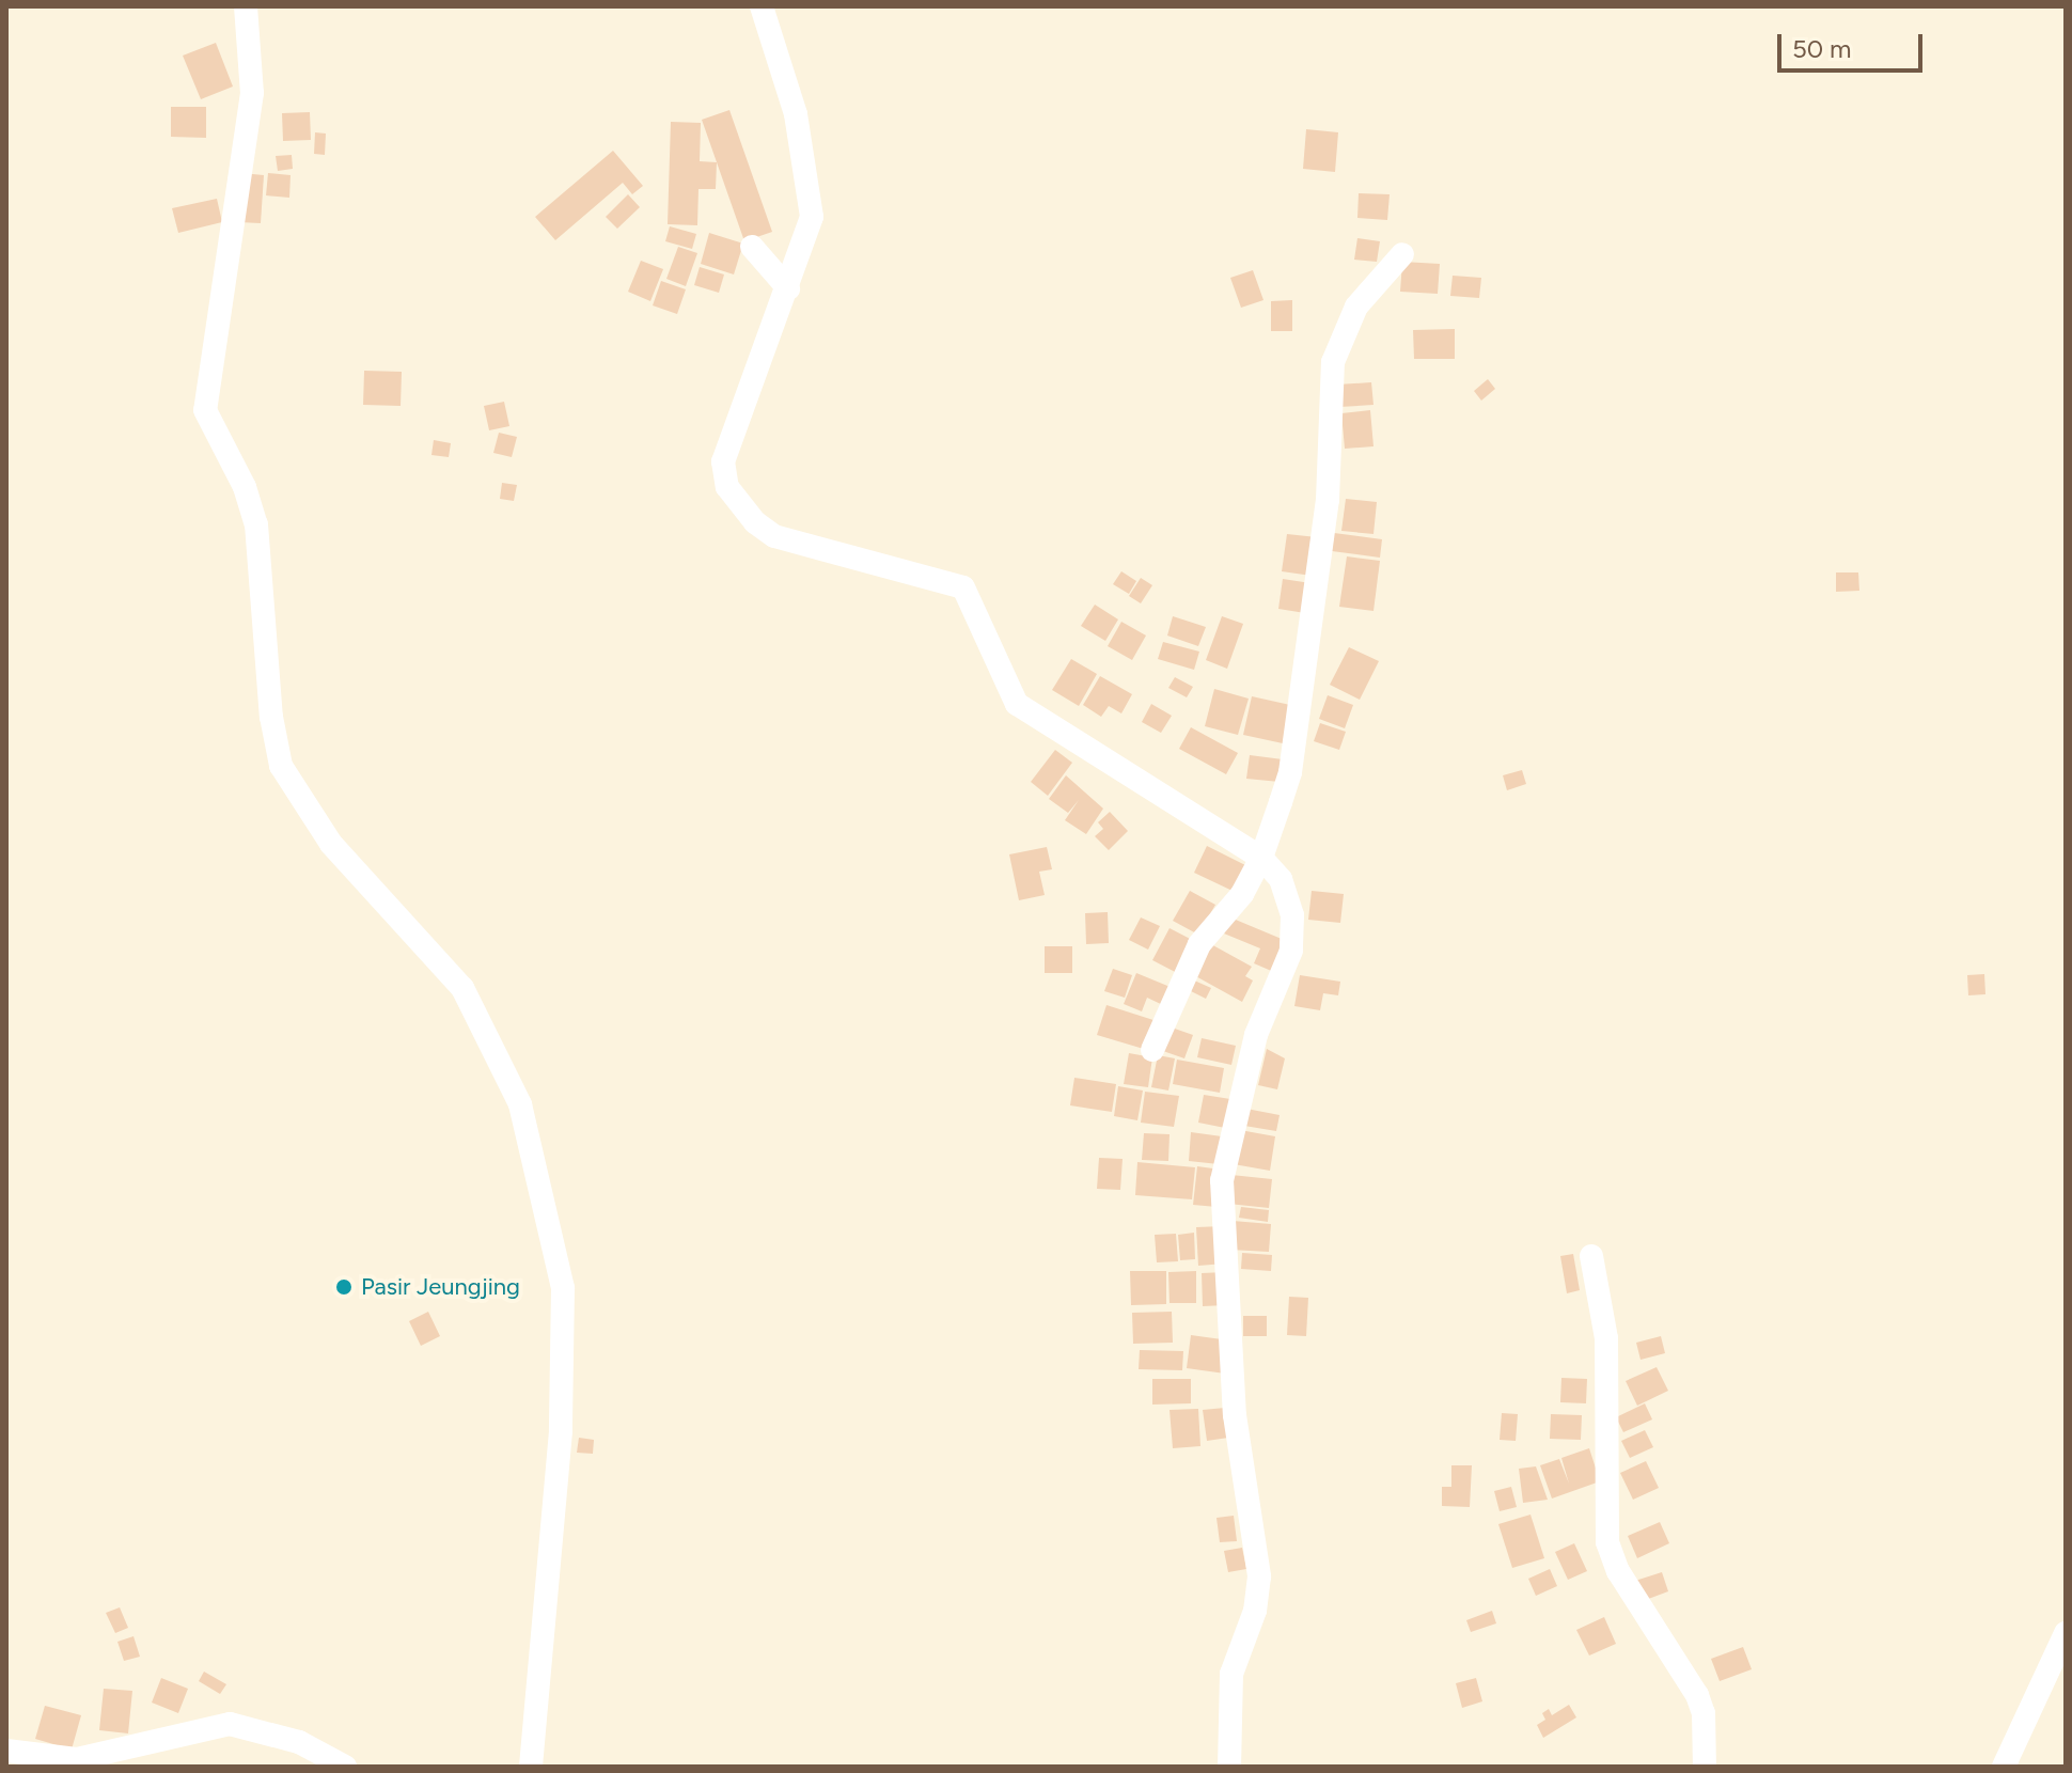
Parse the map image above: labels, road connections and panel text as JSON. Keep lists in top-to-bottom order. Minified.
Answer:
{"places":["Pasir Jeungjing"],"scale_bar":"50 m"}
